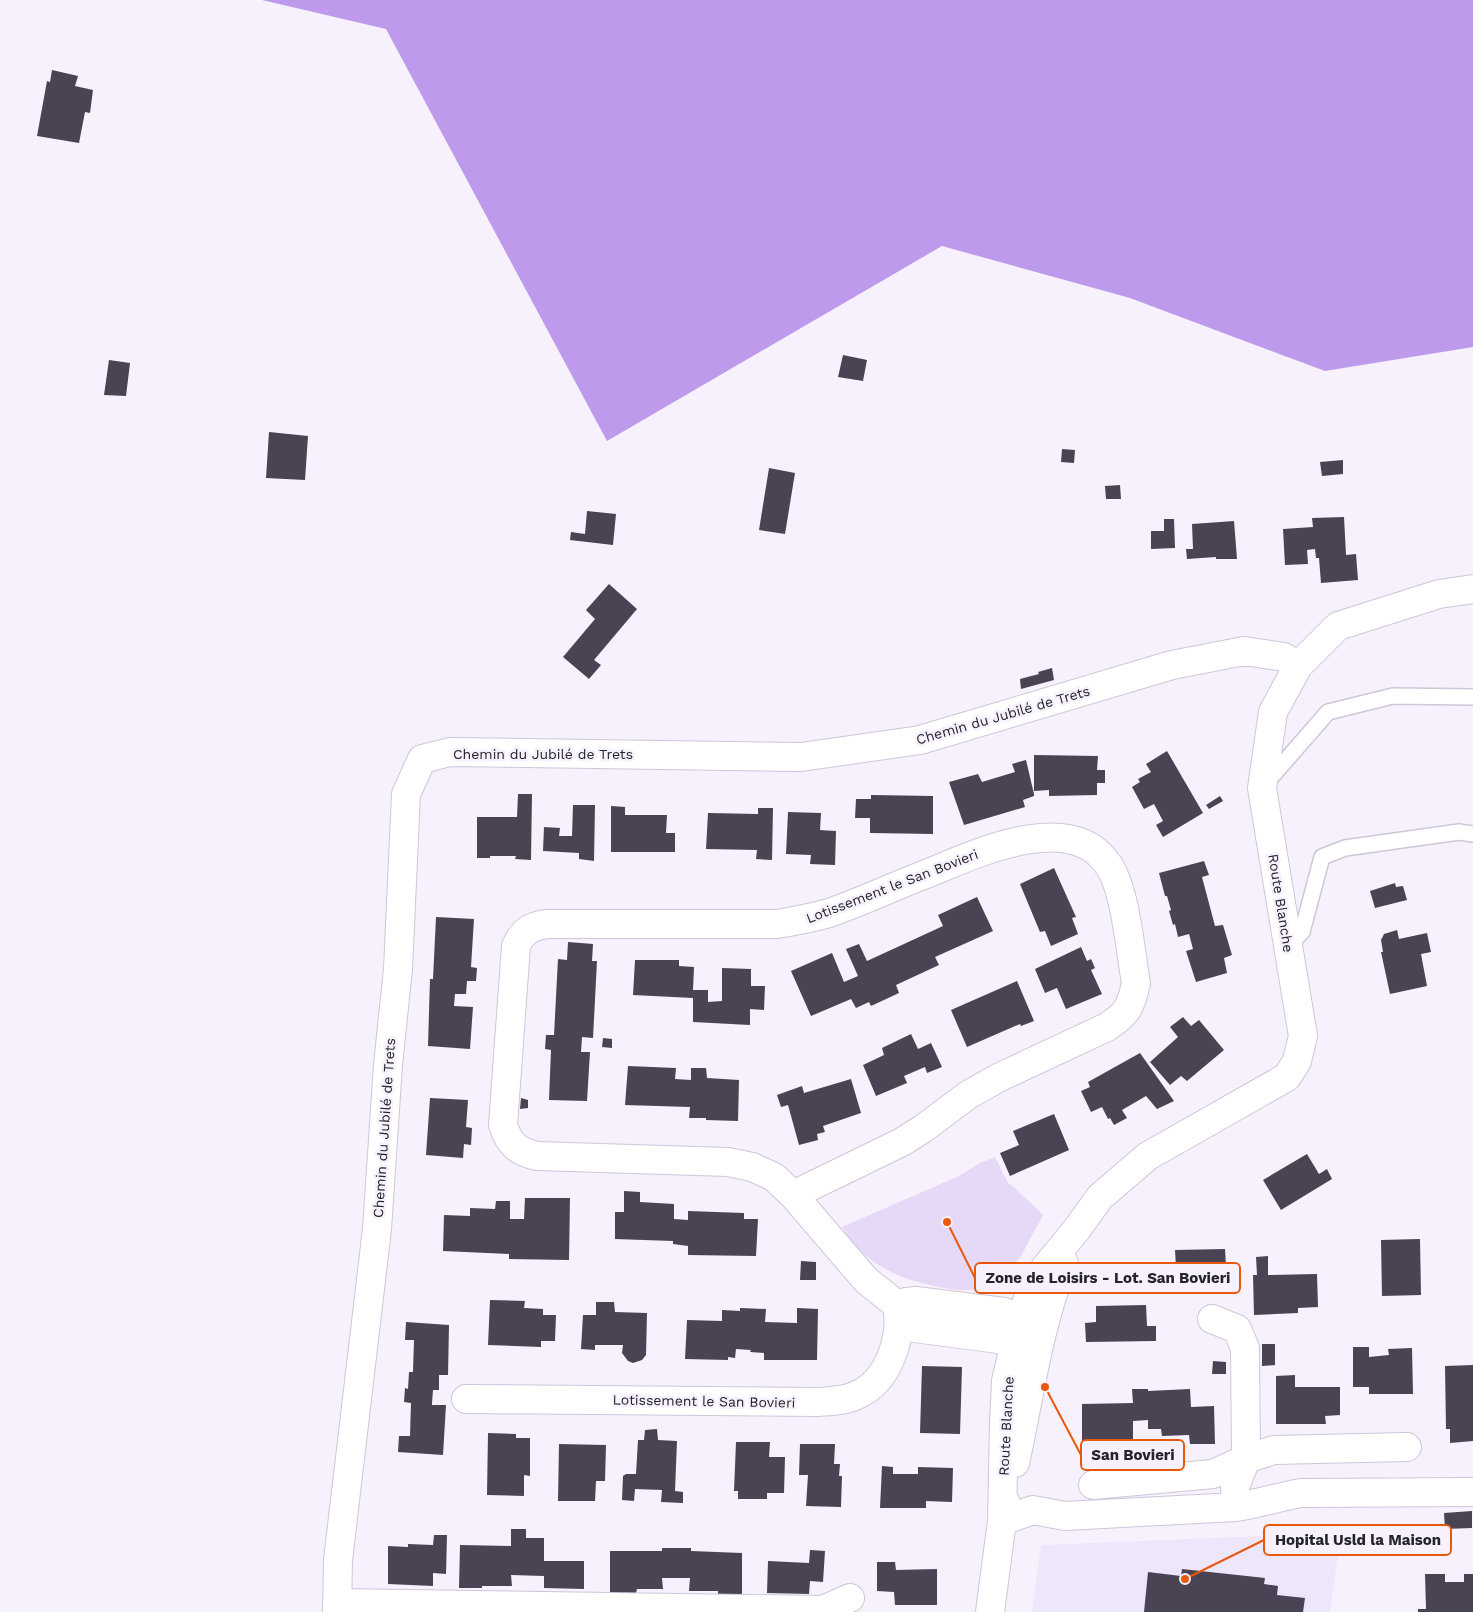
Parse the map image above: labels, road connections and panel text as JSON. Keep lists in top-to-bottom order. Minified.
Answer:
{"streets":{"street":["Chemin du Jubilé de Trets","Lotissement le San Bovieri","Route Blanche"]},"crossings":[["Chemin du Jubilé de Trets","Route Blanche"]],"places":["Zone de Loisirs - Lot. San Bovieri","San Bovieri","Hopital Usld la Maison"]}
